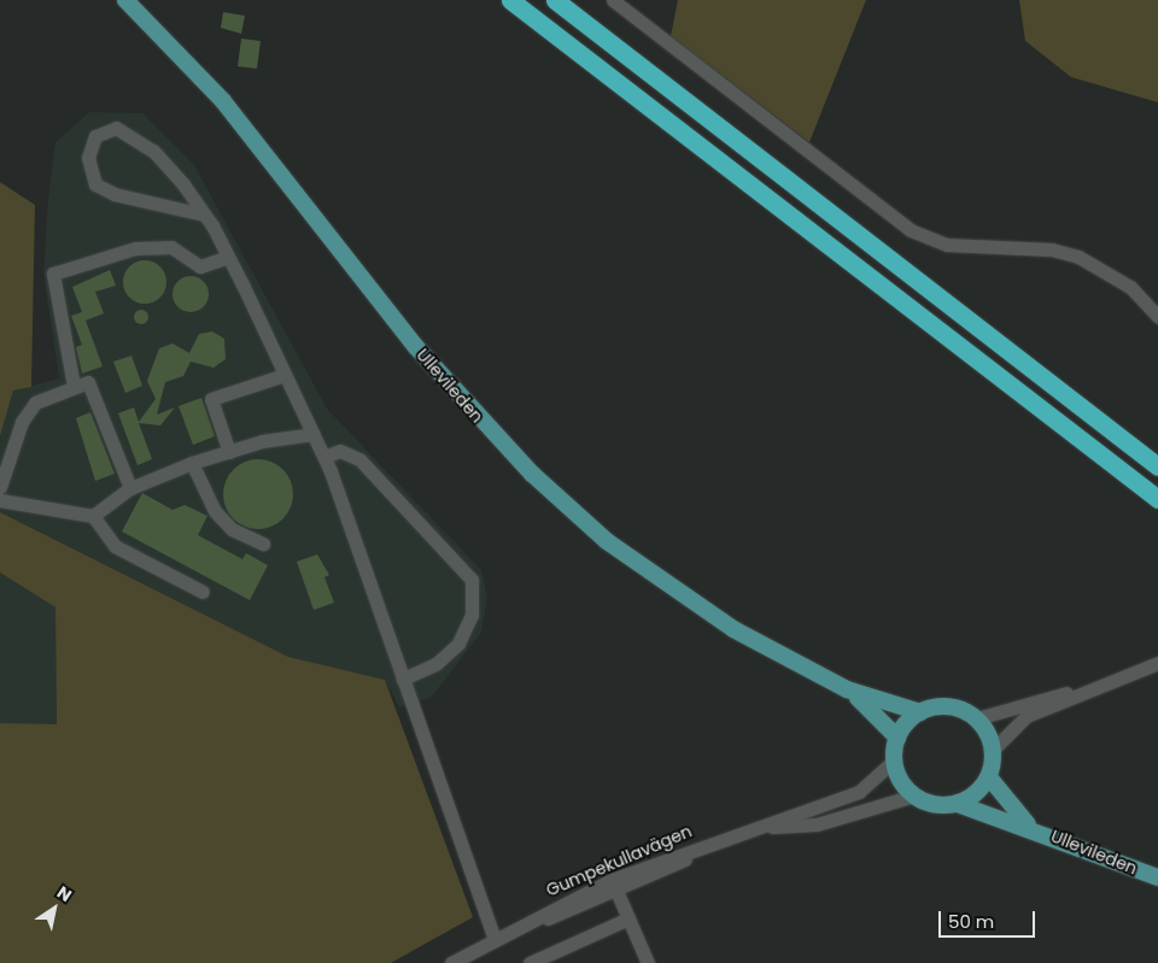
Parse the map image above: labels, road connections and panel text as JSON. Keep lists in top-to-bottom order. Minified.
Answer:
{"streets":{"main road":["Ullevileden"],"street":["Gumpekullavägen"]},"crossings":[["Ullevileden","Gumpekullavägen"]],"scale_bar":"50 m","north":"top right"}
